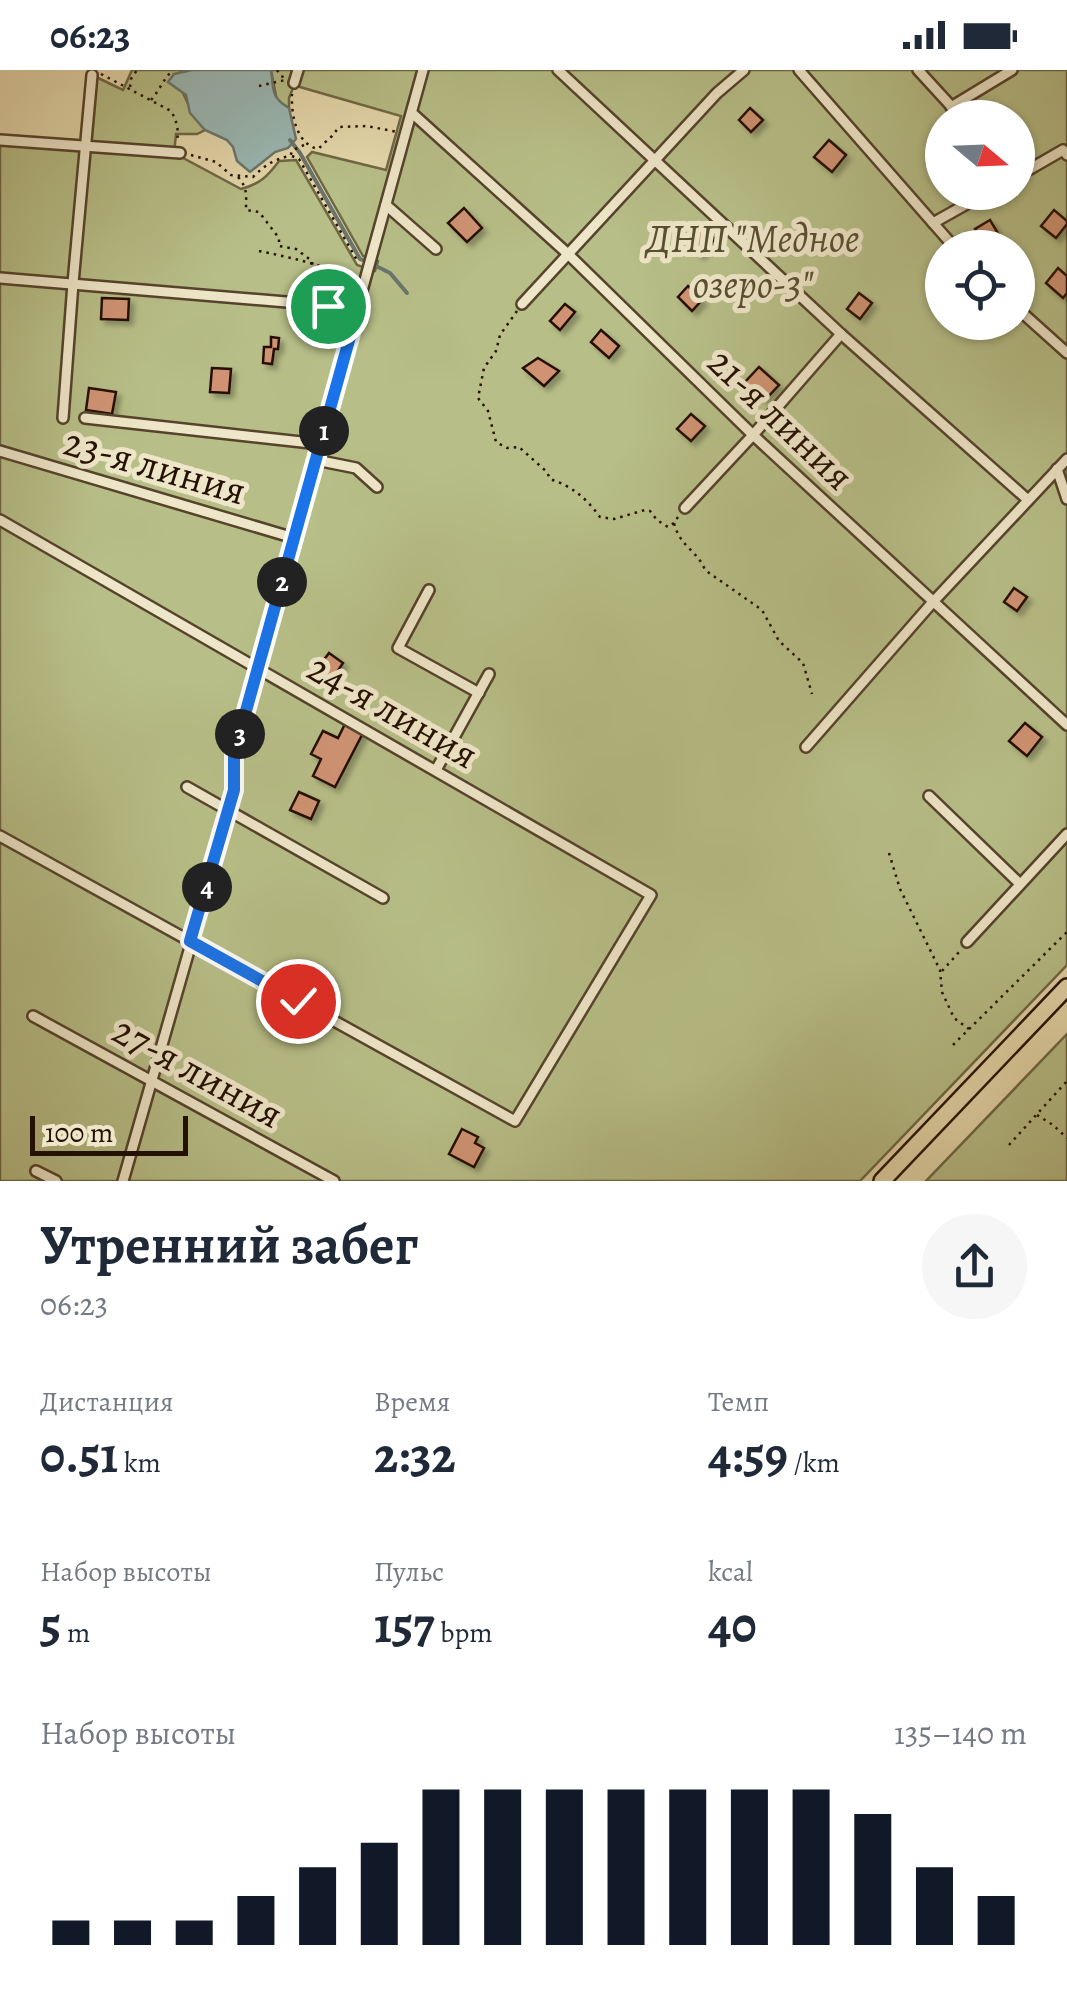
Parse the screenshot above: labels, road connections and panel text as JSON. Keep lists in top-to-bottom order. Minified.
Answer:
{"streets":{"street":["21-я линия","23-я линия","24-я линия","27-я линия"]},"parks":["ДНП \"Медное озеро-3\""],"scale_bar":"100 m","north":"right","page":{"status":"06:23","pins":["1","2","3","4"],"scale":"100 m","heading":["Утренний забег","06:23"],"stats":[["Дистанция","0.51 km"],["Время","2:32"],["Темп","4:59 /km"],["Набор высоты","5 m"],["Пульс","157 bpm"],["kcal","40"]],"chart":["Набор высоты","135–140 m"]}}
